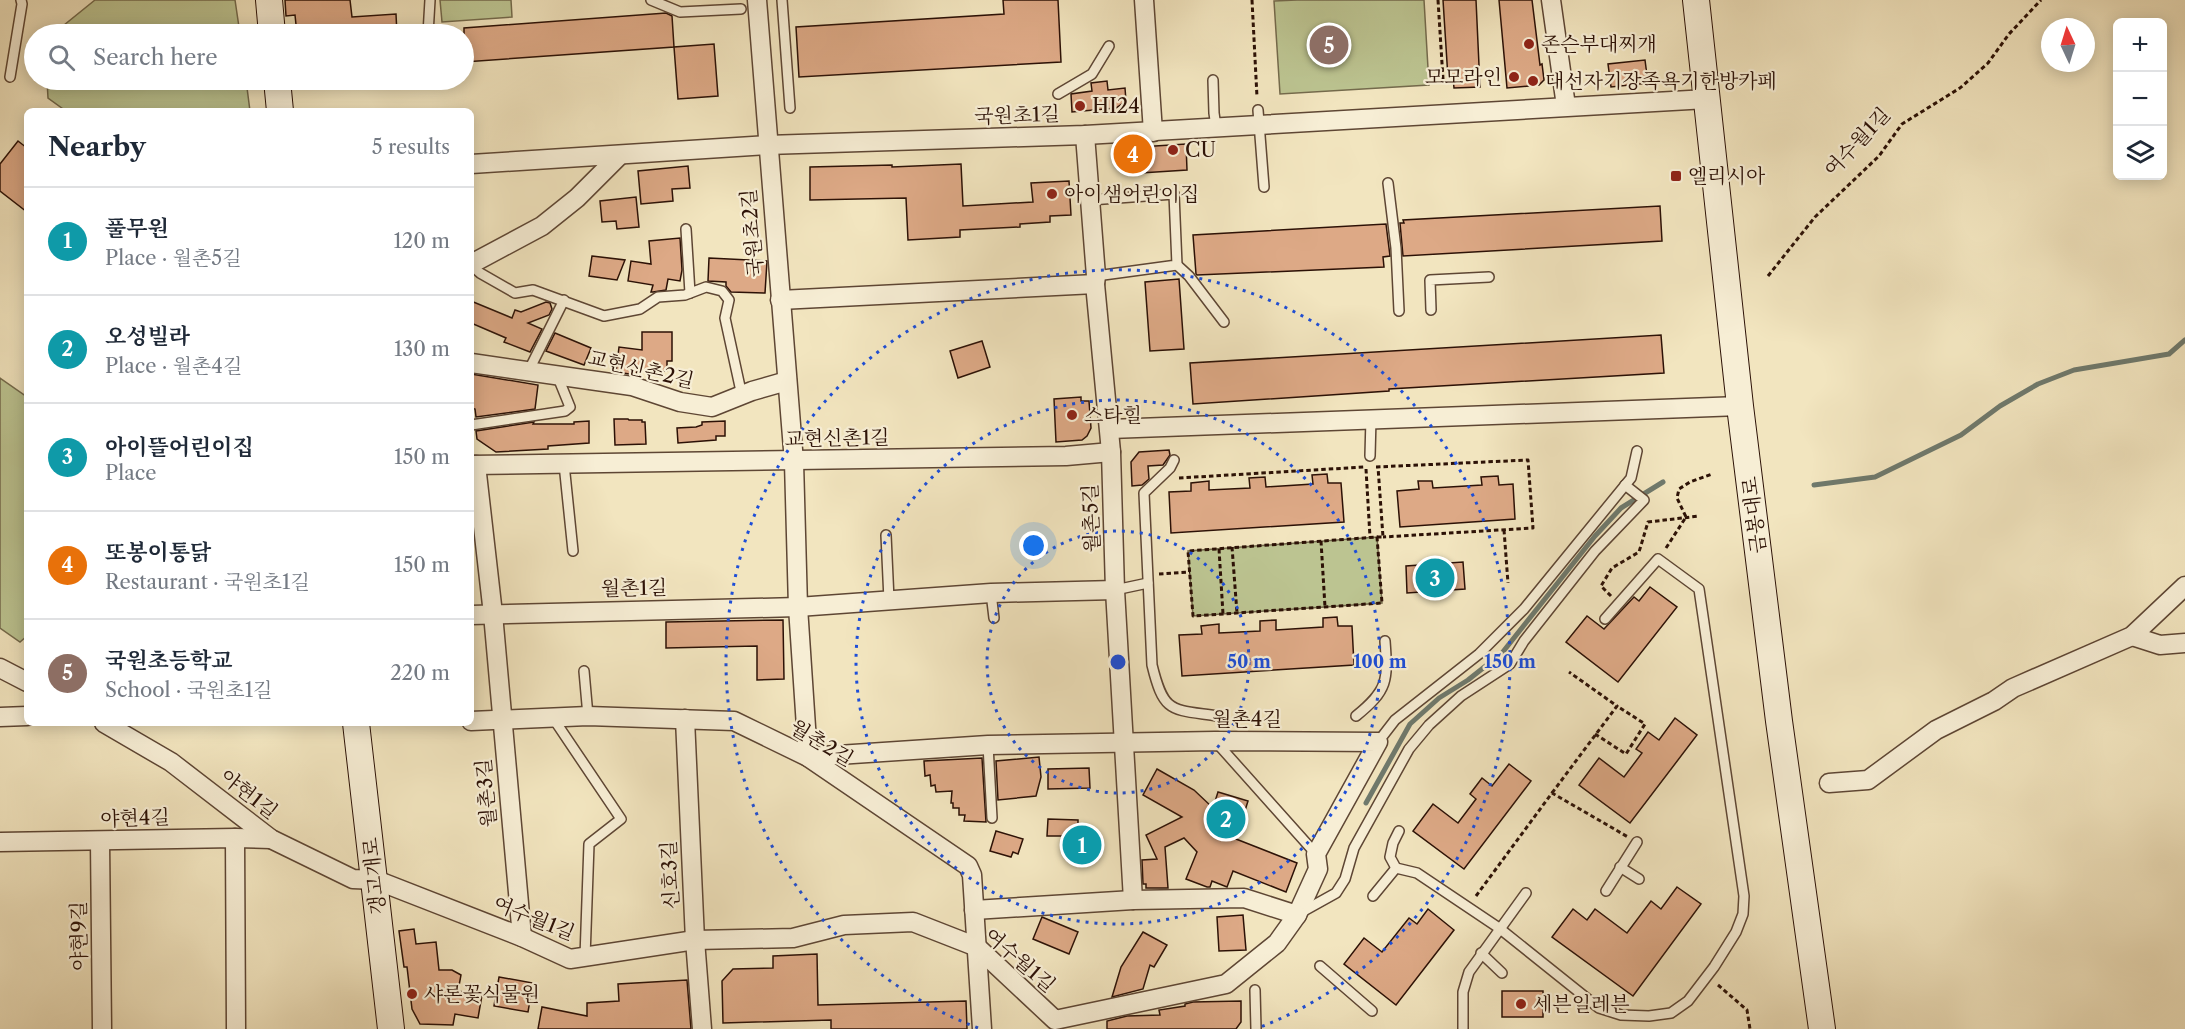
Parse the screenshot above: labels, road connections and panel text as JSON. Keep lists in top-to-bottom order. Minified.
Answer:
{"streets":{"street":["국원초1길","여수월1길","국원초2길","교현신촌2길","교현신촌1길","금봉대로","월촌5길","월촌1길","월촌4길","월촌2길","월촌3길","야현1길","야현4길","신호3길","갱고개로","야현9길"]},"crossings":[["국원초1길","국원초2길"],["국원초1길","금봉대로"],["국원초1길","월촌5길"],["여수월1길","월촌2길"],["여수월1길","월촌3길"],["여수월1길","야현1길"],["여수월1길","신호3길"],["여수월1길","갱고개로"],["국원초2길","교현신촌2길"],["국원초2길","교현신촌1길"],["교현신촌1길","월촌5길"],["월촌5길","월촌1길"],["월촌5길","월촌4길"],["월촌1길","월촌3길"],["월촌4길","월촌2길"],["월촌2길","월촌3길"],["월촌2길","신호3길"],["야현1길","야현4길"],["야현1길","갱고개로"],["야현4길","야현9길"]],"places":{"other":["존슨부대찌개","모모라인","대선자기장족욕기한방카페","HI24","CU","아이샘어린이집","스타힐","샤론꽃식물원","세븐일레븐"],"transit":["엘리시아"]},"north":"top","page":{"map_buttons":["+","−"],"pins":["5","4","3","2","1"],"search":"Search here","heading":["Nearby","5 results"],"list":[{"mark":"1","name":"풀무원","note":"Place · 월촌5길","value":"120 m"},{"mark":"2","name":"오성빌라","note":"Place · 월촌4길","value":"130 m"},{"mark":"3","name":"아이뜰어린이집","note":"Place","value":"150 m"},{"mark":"4","name":"또봉이통닭","note":"Restaurant · 국원초1길","value":"150 m"},{"mark":"5","name":"국원초등학교","note":"School · 국원초1길","value":"220 m"}]},"rings":["50 m","100 m","150 m"]}
